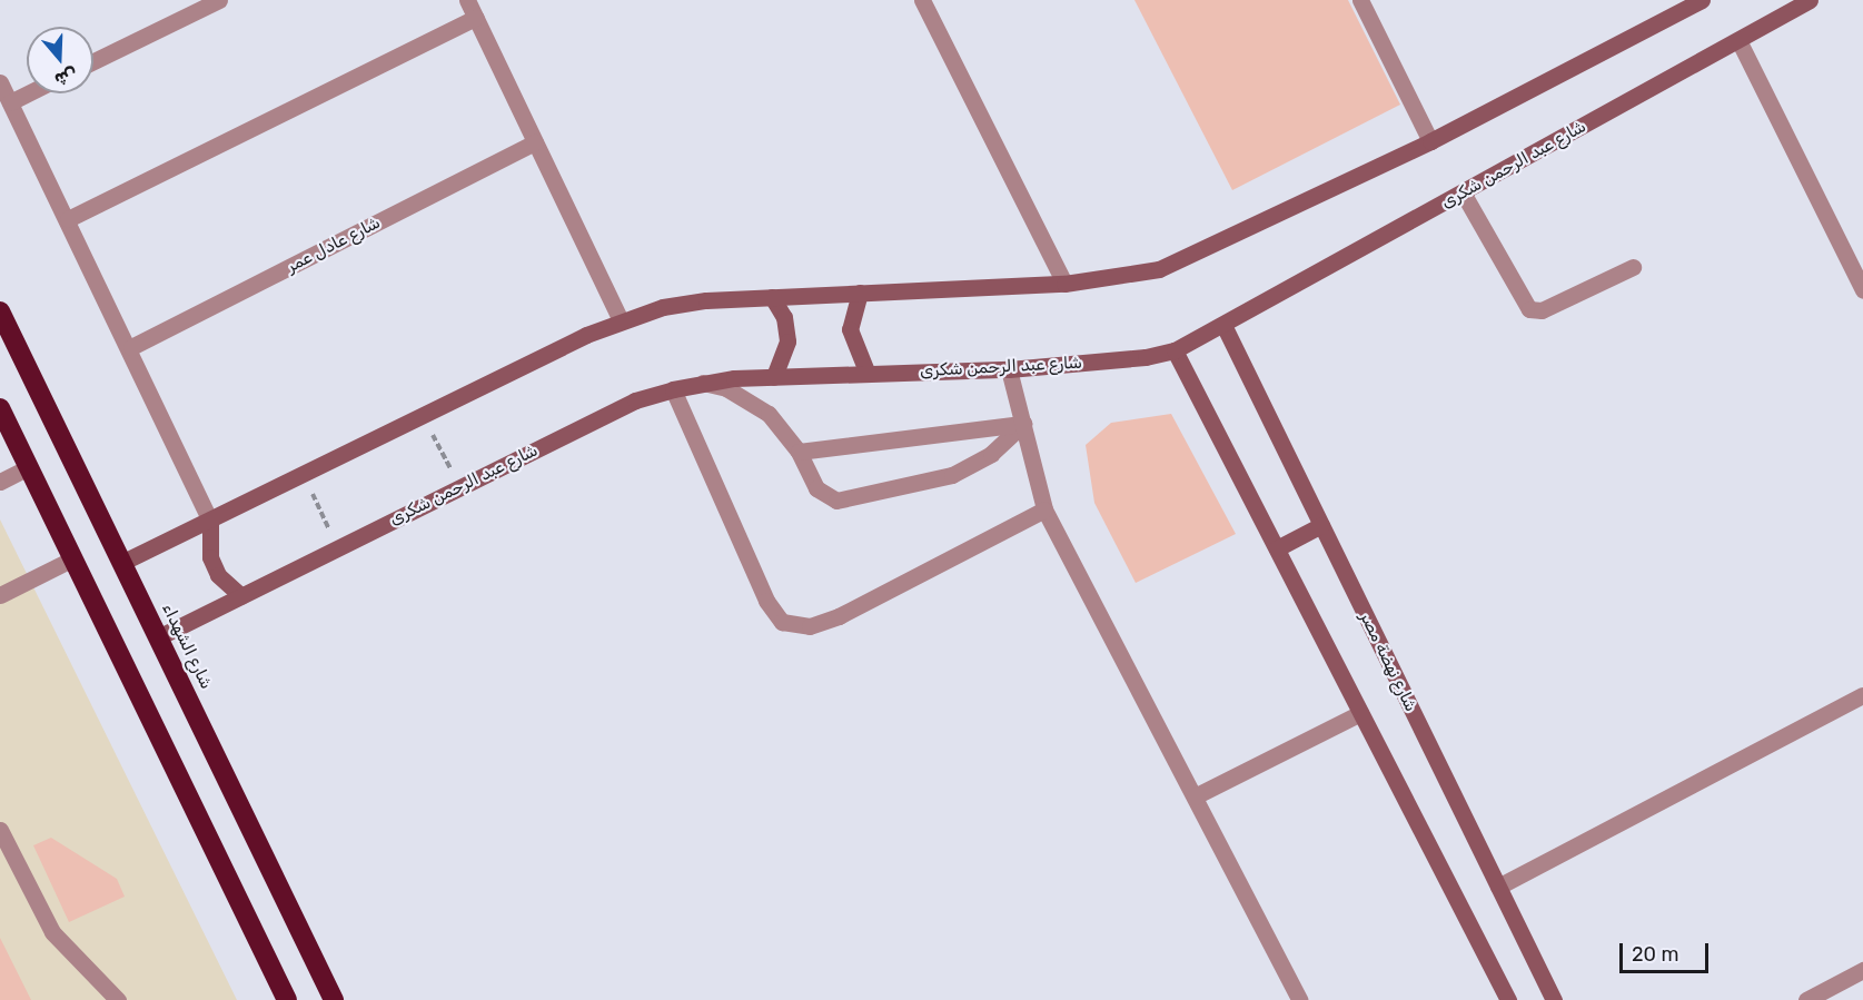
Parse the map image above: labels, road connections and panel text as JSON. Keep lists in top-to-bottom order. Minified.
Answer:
{"streets":{"highway":["شارع الشهداء"],"street":["شارع عبد الرحمن شكرى","شارع عادل عمر","شارع نهضة مصر"]},"crossings":[["شارع عبد الرحمن شكرى","شارع الشهداء"],["شارع عبد الرحمن شكرى","شارع نهضة مصر"]],"scale_bar":"20 m","north":"bottom"}
